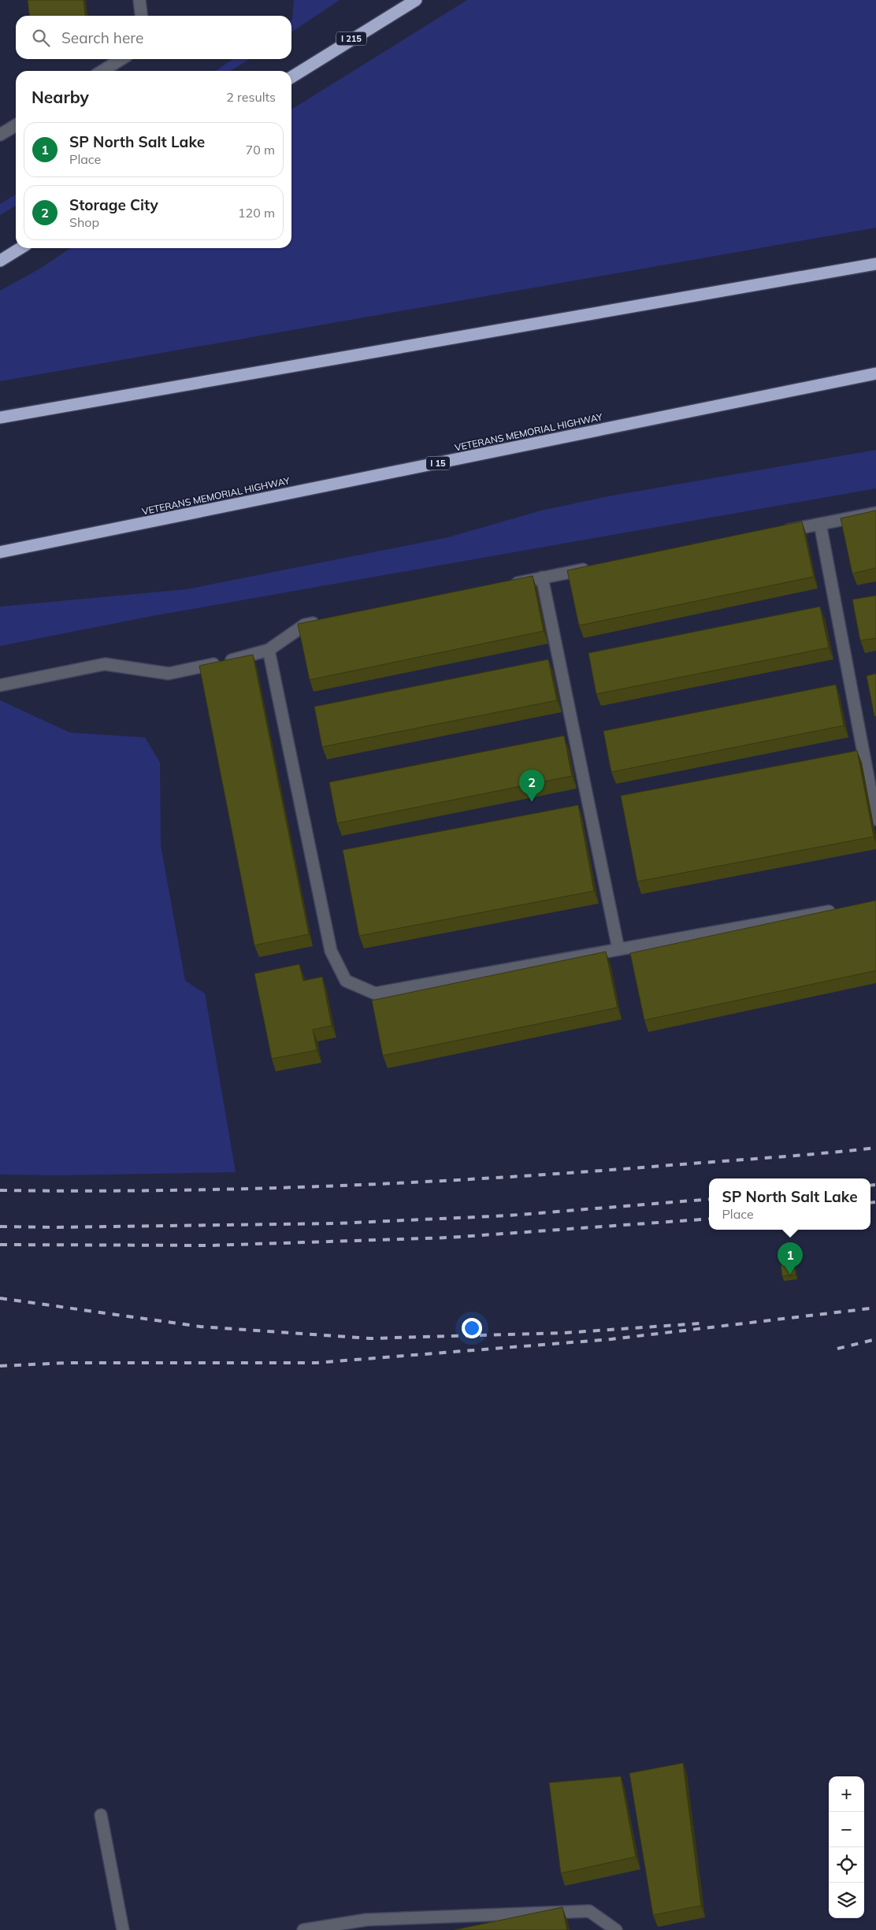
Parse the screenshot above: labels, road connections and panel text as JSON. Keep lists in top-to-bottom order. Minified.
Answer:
{"streets":{"highway":["I 215","VETERANS MEMORIAL HIGHWAY","I 15"]},"page":{"search":"Search here","heading":["Nearby","2 results"],"list":[{"mark":"1","name":"SP North Salt Lake","note":"Place","value":"70 m"},{"mark":"2","name":"Storage City","note":"Shop","value":"120 m"}],"pins":["2","1"],"popup":["SP North Salt Lake","Place"],"map_buttons":["+","−"]}}
